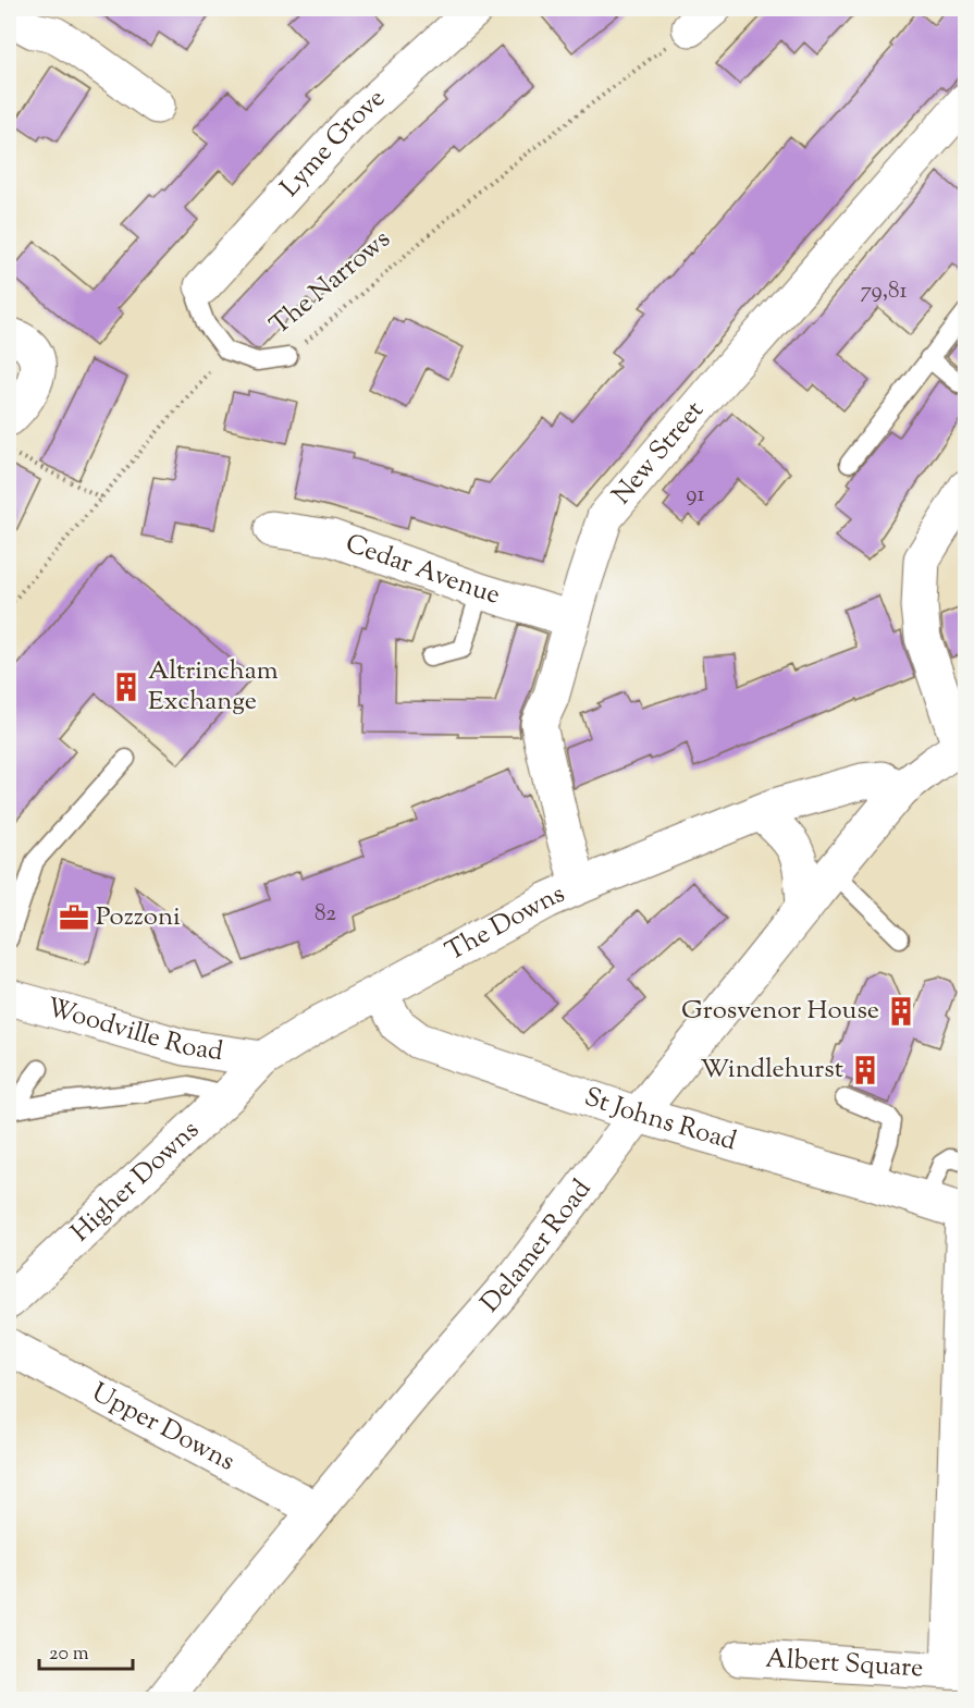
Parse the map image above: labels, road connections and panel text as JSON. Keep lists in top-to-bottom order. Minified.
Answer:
{"streets":{"street":["Lyme Grove","New Street","Cedar Avenue","The Downs","Woodville Road","St Johns Road","Higher Downs","Delamer Road","Upper Downs","Albert Square"],"lane":["The Narrows"]},"crossings":[["New Street","Cedar Avenue"],["New Street","The Downs"],["The Downs","Woodville Road"],["The Downs","St Johns Road"],["The Downs","Higher Downs"],["The Downs","Delamer Road"],["Woodville Road","Higher Downs"],["St Johns Road","Delamer Road"],["St Johns Road","Albert Square"],["Delamer Road","Upper Downs"]],"places":{"building":["Altrincham Exchange","Grosvenor House","Windlehurst"],"office":["Pozzoni"]},"house_numbers":["79,81","91","82"],"scale_bar":"20 m"}
